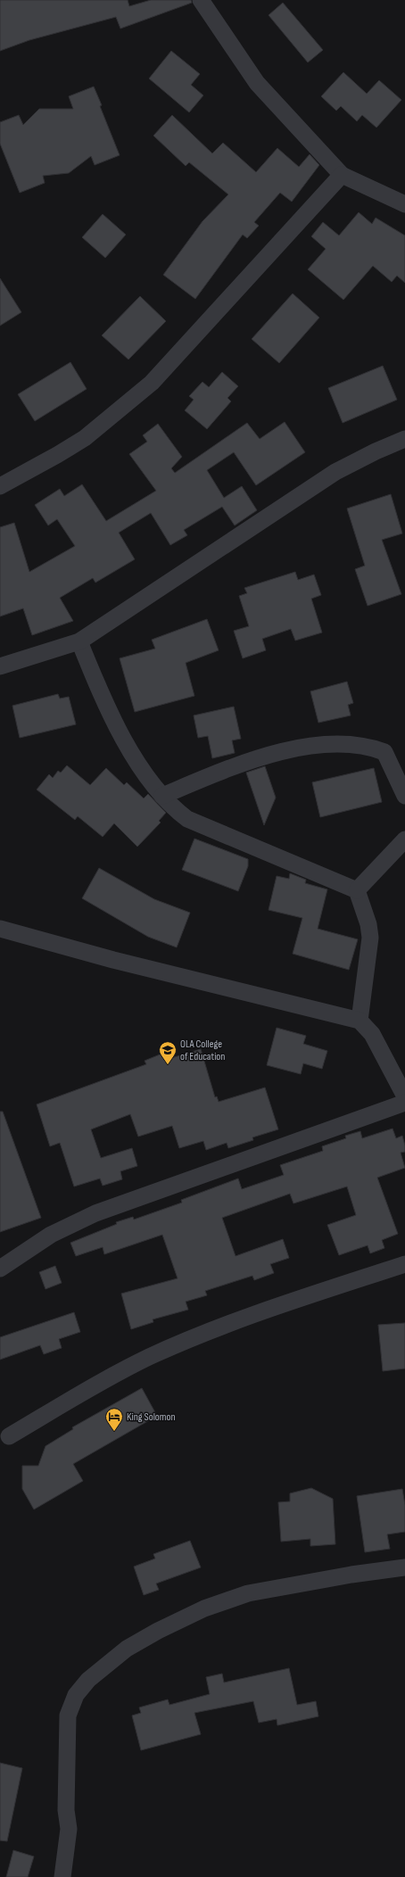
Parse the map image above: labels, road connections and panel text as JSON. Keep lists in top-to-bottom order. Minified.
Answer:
{"places":{"school or university":["OLA College of Education"],"hotel":["King Solomon"]}}
